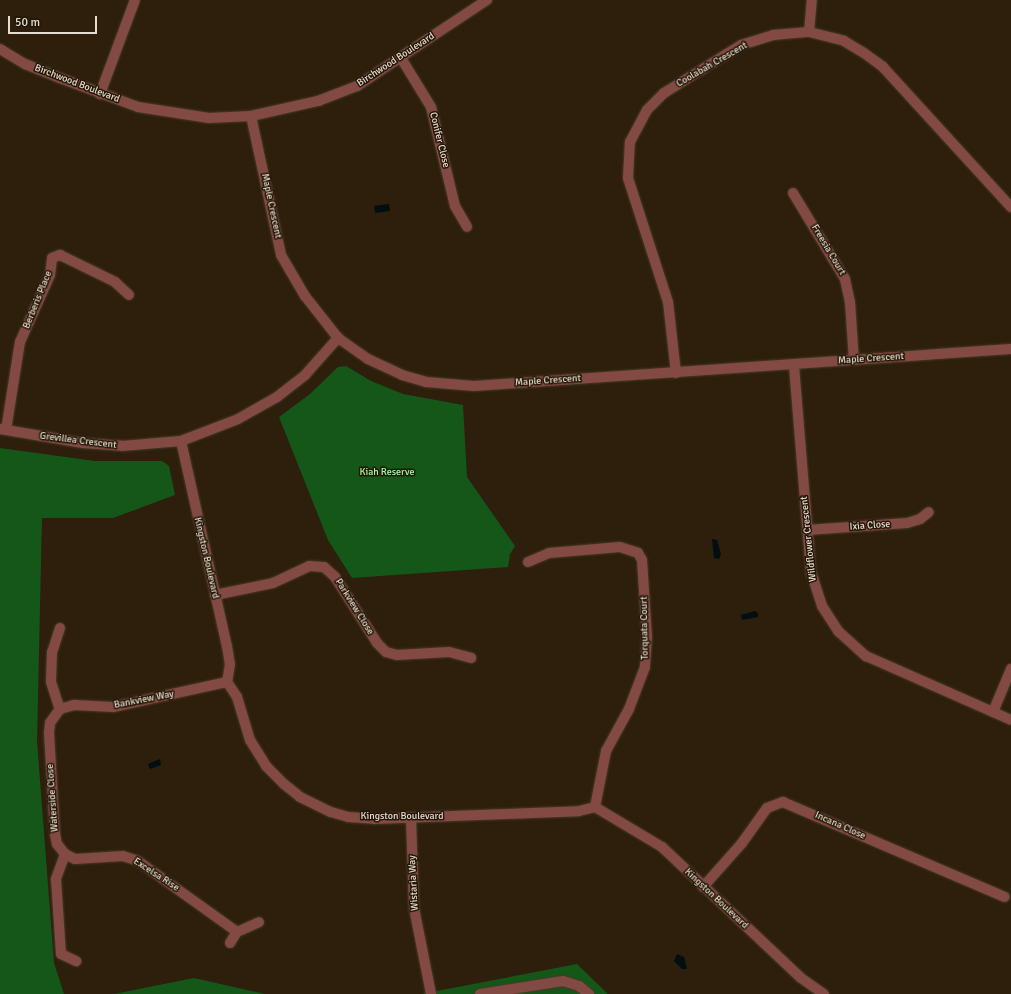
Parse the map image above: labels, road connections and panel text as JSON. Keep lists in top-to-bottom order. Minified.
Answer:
{"streets":{"street":["Birchwood Boulevard","Coolabah Crescent","Conifer Close","Maple Crescent","Freesia Court","Berberis Place","Grevillea Crescent","Ixia Close","Wildflower Crescent","Kingston Boulevard","Parkview Close","Torquata Court","Bankview Way","Waterside Close","Incana Close","Excelsa Rise","Wistaria Way"]},"crossings":[["Birchwood Boulevard","Conifer Close"],["Birchwood Boulevard","Maple Crescent"],["Coolabah Crescent","Maple Crescent"],["Maple Crescent","Freesia Court"],["Maple Crescent","Grevillea Crescent"],["Maple Crescent","Wildflower Crescent"],["Berberis Place","Grevillea Crescent"],["Grevillea Crescent","Kingston Boulevard"],["Ixia Close","Wildflower Crescent"],["Kingston Boulevard","Parkview Close"],["Kingston Boulevard","Torquata Court"],["Kingston Boulevard","Bankview Way"],["Kingston Boulevard","Incana Close"],["Kingston Boulevard","Wistaria Way"],["Bankview Way","Waterside Close"],["Waterside Close","Excelsa Rise"]],"parks":["Kiah Reserve"],"scale_bar":"50 m"}
